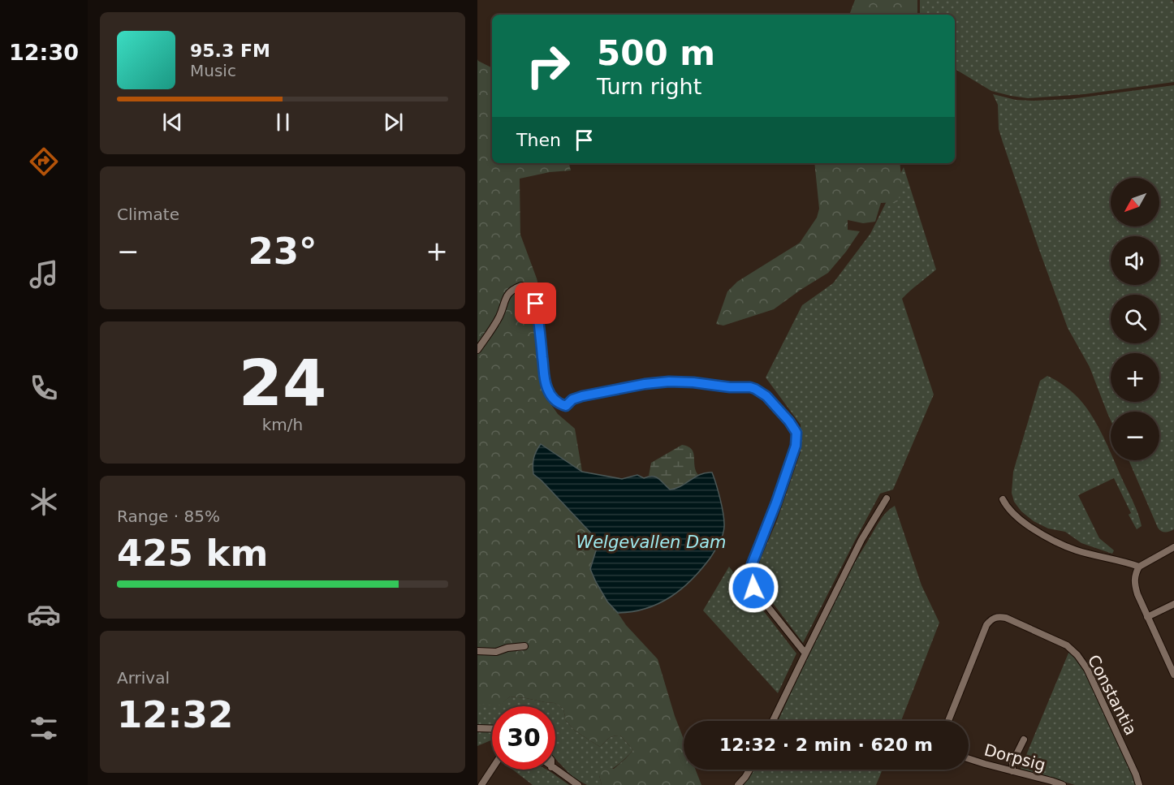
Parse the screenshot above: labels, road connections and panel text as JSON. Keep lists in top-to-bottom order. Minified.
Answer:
{"streets":{"street":["Constantia","Dorpsig"]},"water":["Welgevallen Dam"],"north":"bottom left","page":{"tabs":"12:30","turn":["500 m","Turn right"],"song":["95.3 FM","Music"],"then":"Then","tile":["Climate",["24","km/h"],["Range · 85%","425 km"],["Arrival","12:32"]],"map_buttons":["+","−"],"heat":["−","23°","+"],"limit":"30","trip":"12:32 · 2 min · 620 m"}}
